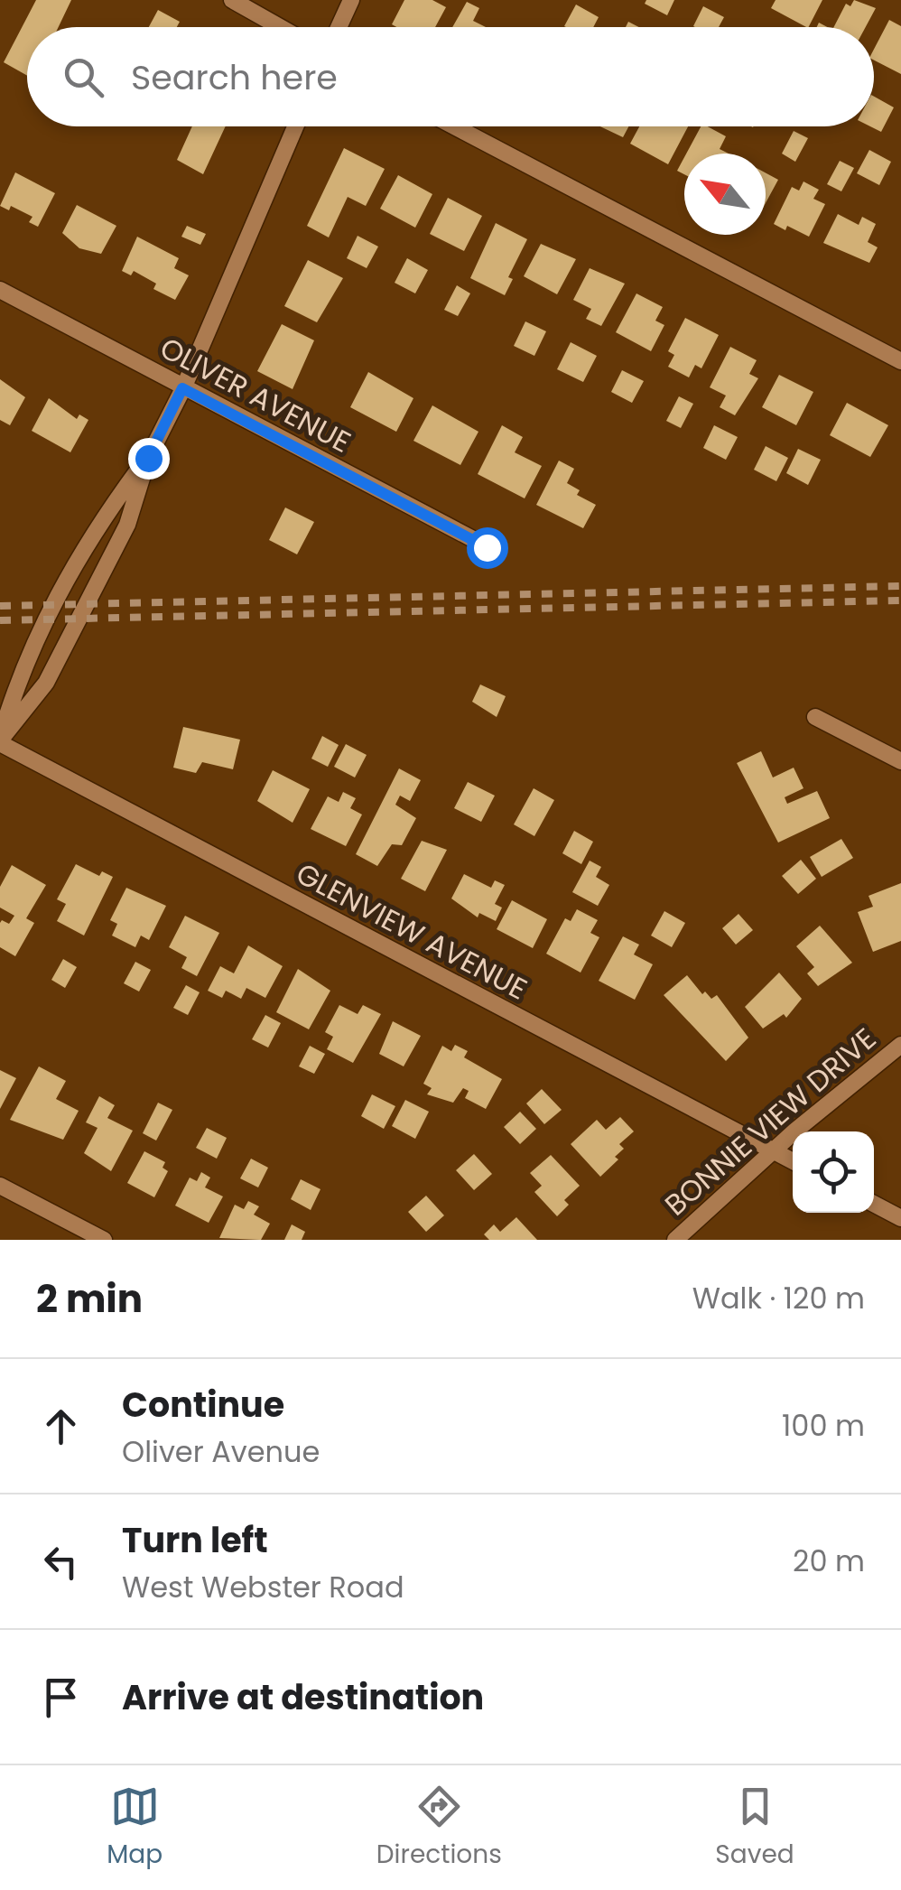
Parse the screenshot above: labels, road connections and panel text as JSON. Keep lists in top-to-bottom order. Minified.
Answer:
{"streets":{"street":["OLIVER AVENUE","GLENVIEW AVENUE","BONNIE VIEW DRIVE"]},"crossings":[["GLENVIEW AVENUE","BONNIE VIEW DRIVE"]],"north":"top left","page":{"search":"Search here","heading":["2 min","Walk · 120 m"],"list":[["Continue","Oliver Avenue","100 m"],["Turn left","West Webster Road","20 m"],"Arrive at destination"],"nav":["Map","Directions","Saved"]}}
